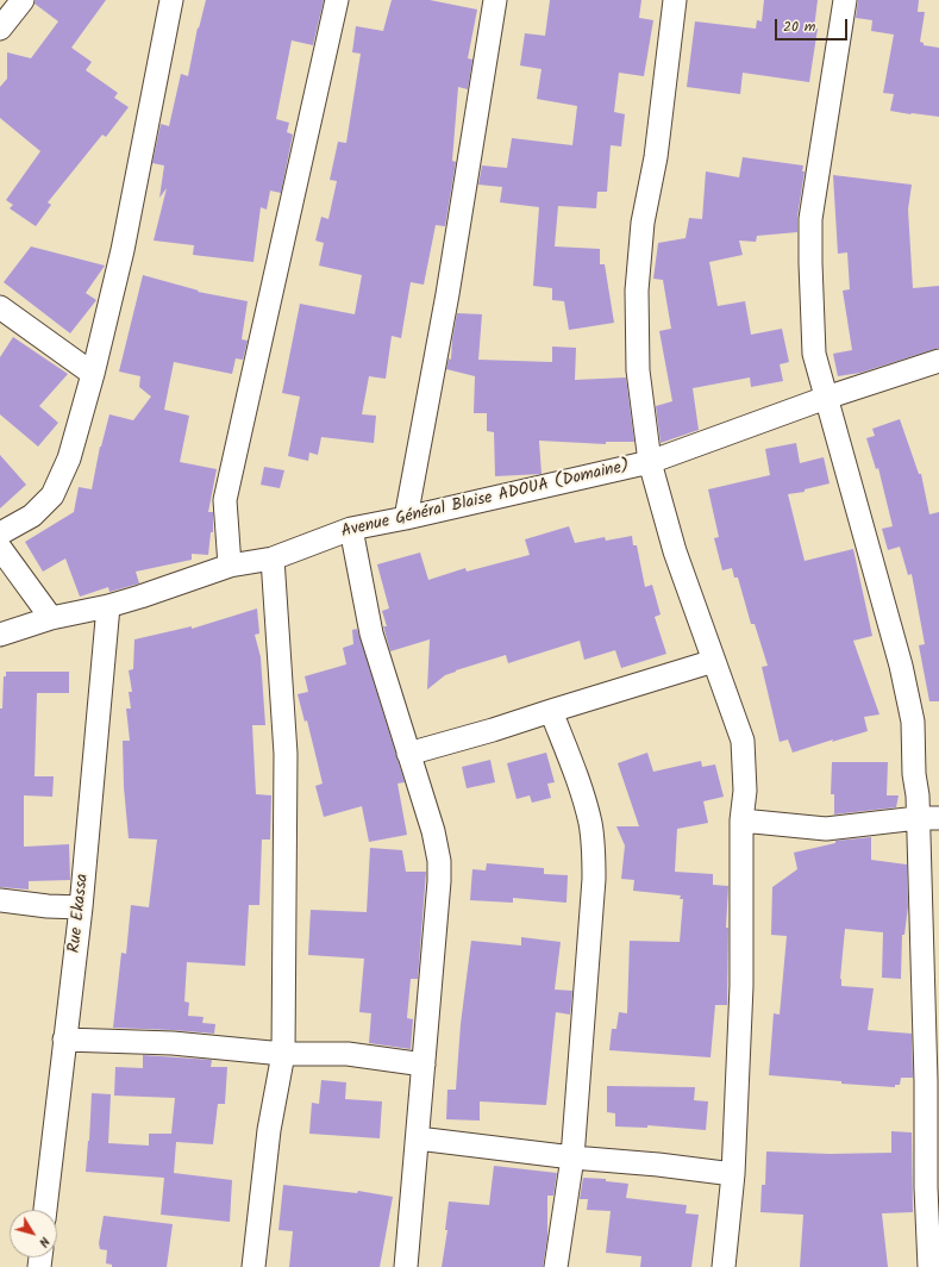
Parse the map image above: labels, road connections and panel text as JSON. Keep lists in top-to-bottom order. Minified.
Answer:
{"streets":{"street":["Avenue Général Blaise ADOUA (Domaine)","Rue Ekassa"]},"crossings":[["Avenue Général Blaise ADOUA (Domaine)","Rue Ekassa"]],"scale_bar":"20 m","north":"bottom right"}
